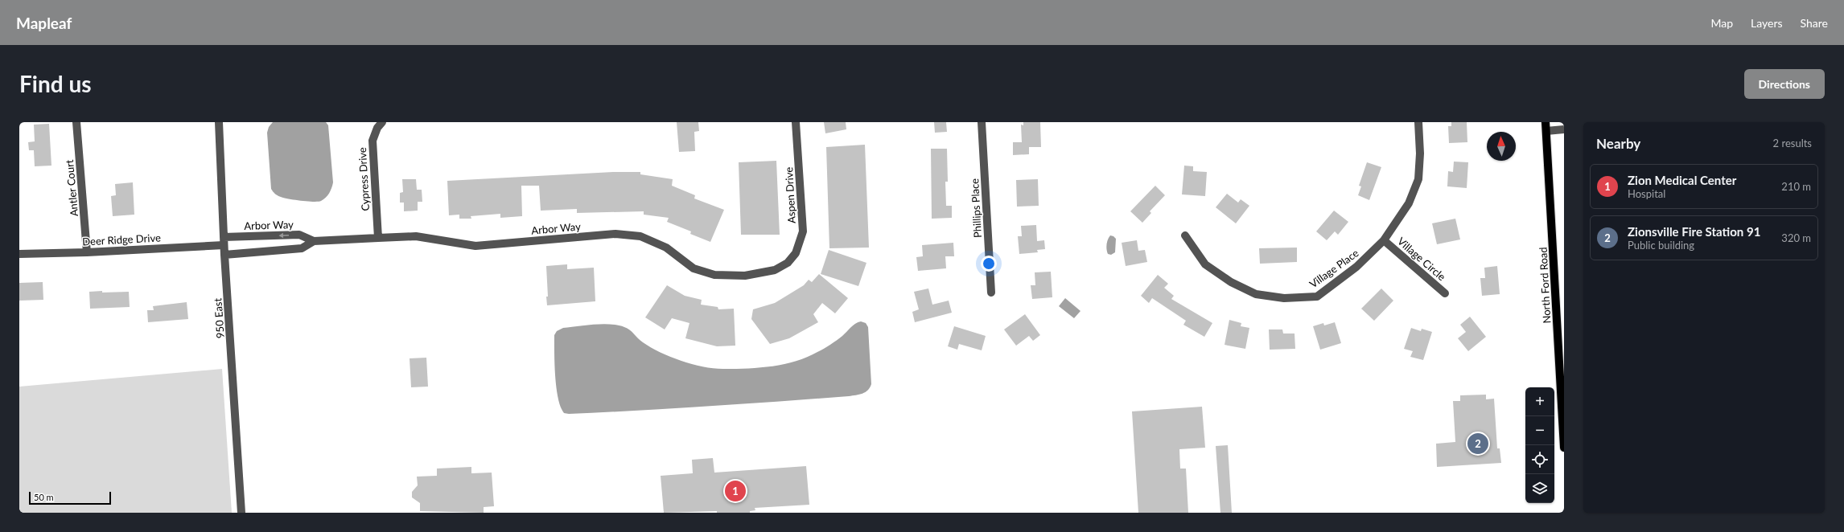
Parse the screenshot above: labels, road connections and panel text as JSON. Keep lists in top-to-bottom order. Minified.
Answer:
{"streets":{"main road":["North Ford Road"],"street":["Cypress Drive","Antler Court","Aspen Drive","Phillips Place","Arbor Way","Deer Ridge Drive","Village Circle","Village Place","950 East"]},"crossings":[["Cypress Drive","Arbor Way"],["Antler Court","Deer Ridge Drive"],["Aspen Drive","Arbor Way"],["Arbor Way","Deer Ridge Drive"],["Arbor Way","950 East"],["Deer Ridge Drive","950 East"],["Village Circle","Village Place"]],"scale_bar":"50 m","north":"top","page":{"header":"Mapleaf","nav":["Map","Layers","Share"],"buttons":"Directions","title":"Find us","heading":["Nearby","2 results"],"list":[{"mark":"1","name":"Zion Medical Center","note":"Hospital","value":"210 m"},{"mark":"2","name":"Zionsville Fire Station 91","note":"Public building","value":"320 m"}],"map_buttons":["+","−"],"pins":["2","1"],"scale":"50 m"}}
